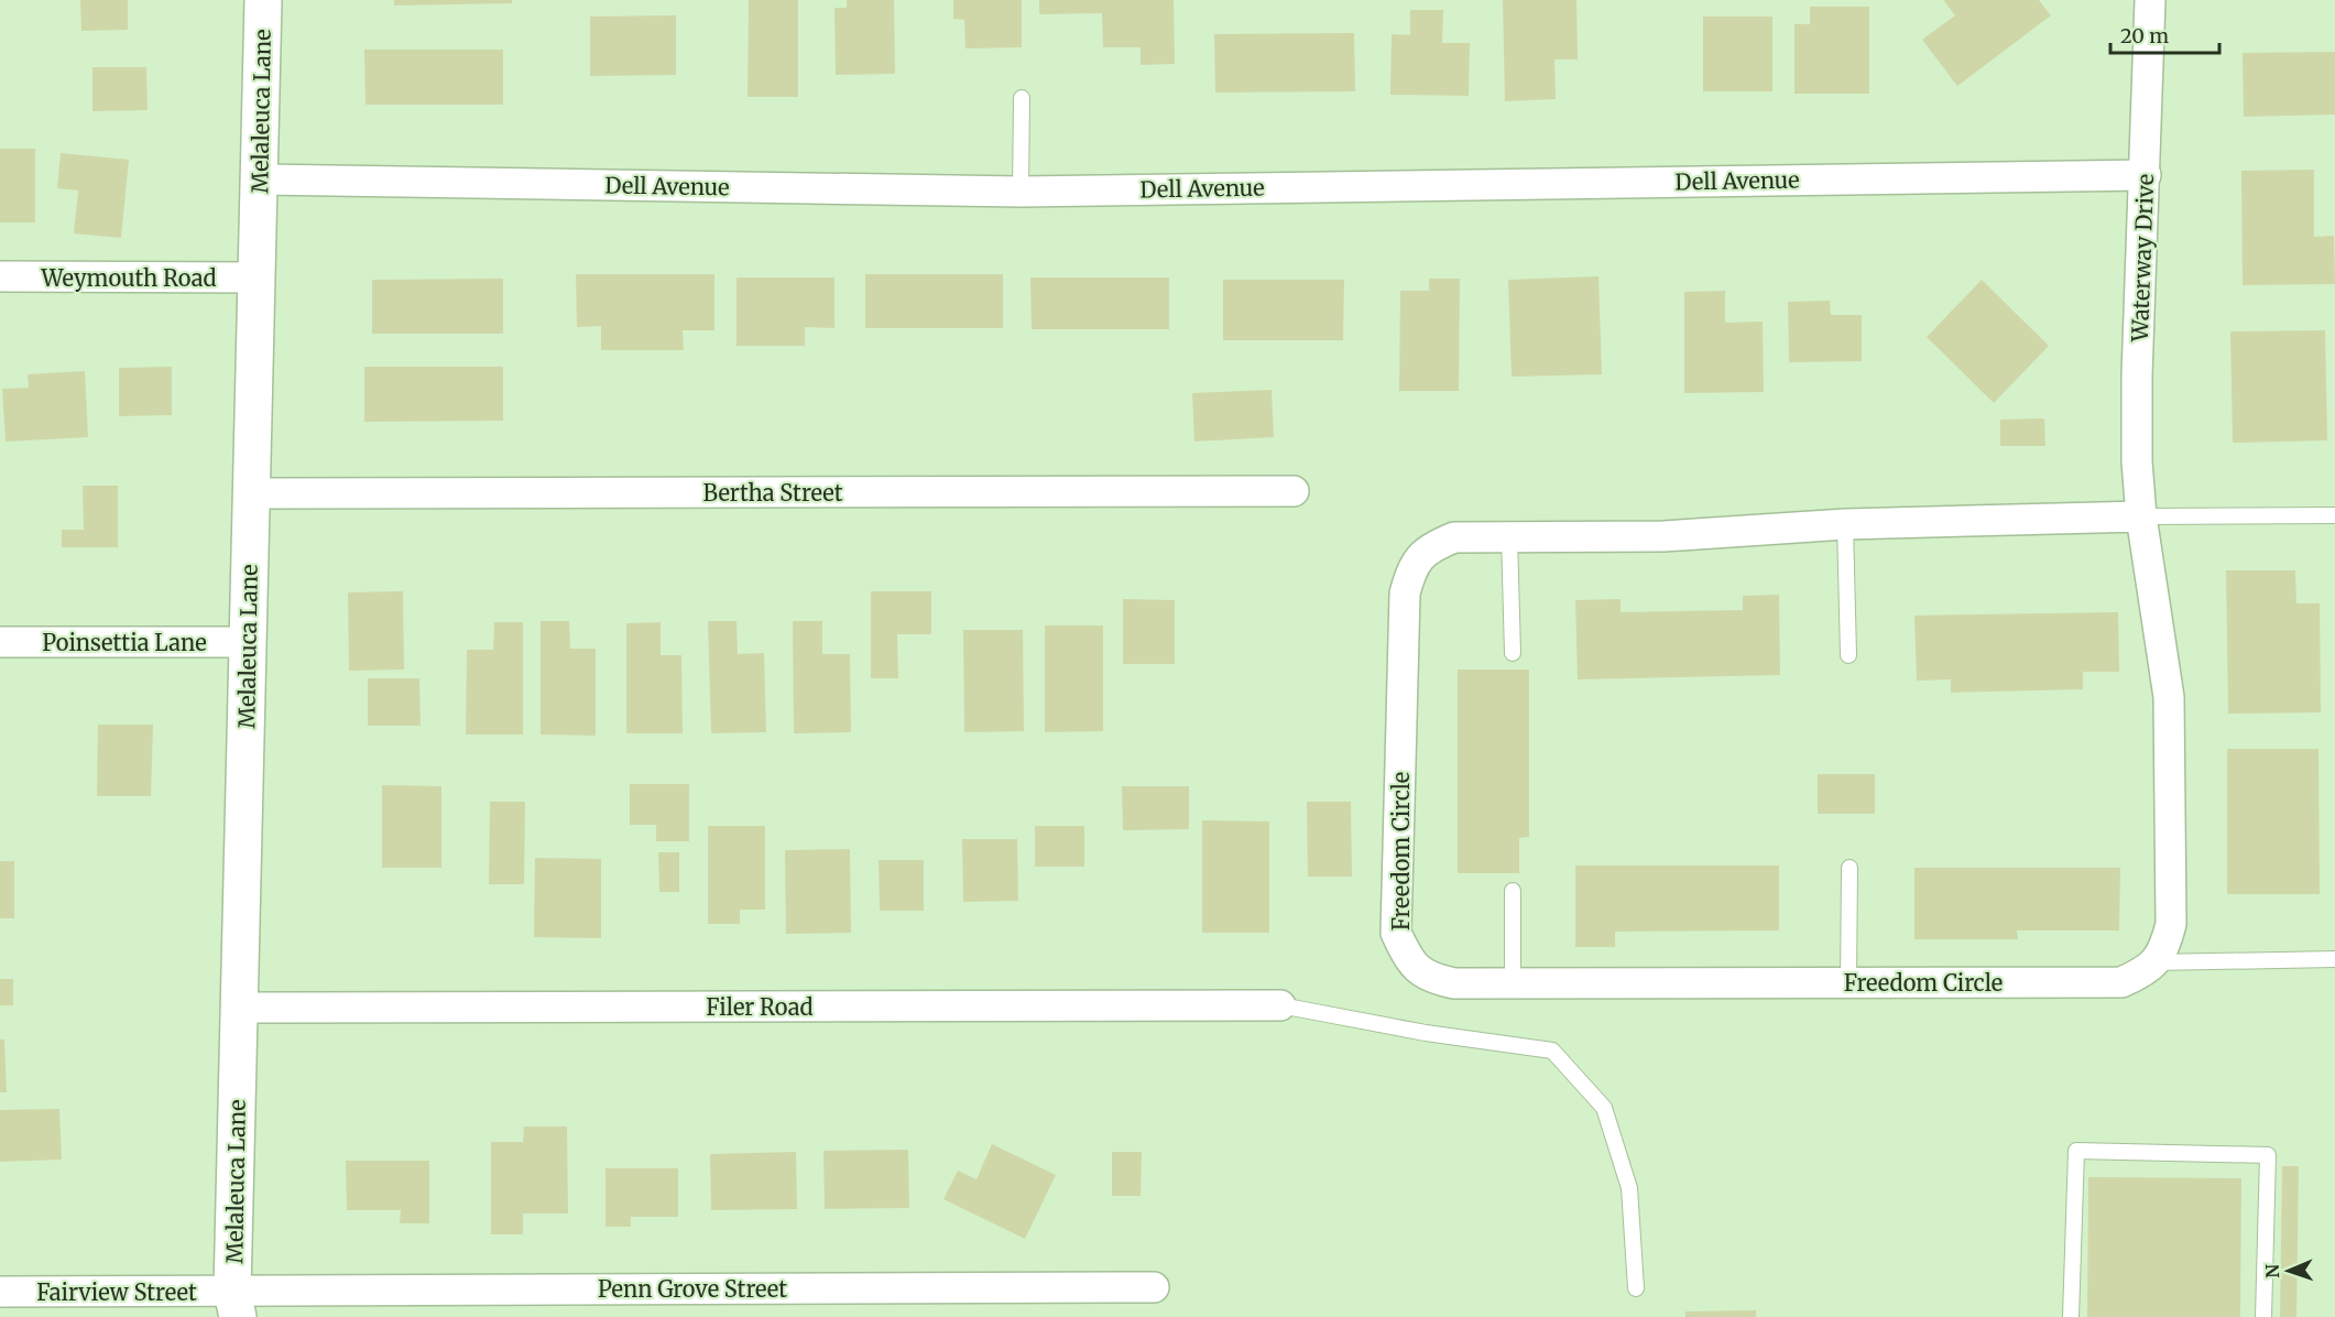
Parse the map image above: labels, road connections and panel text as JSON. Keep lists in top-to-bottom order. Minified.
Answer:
{"streets":{"street":["Melaleuca Lane","Dell Avenue","Waterway Drive","Weymouth Road","Bertha Street","Poinsettia Lane","Freedom Circle","Filer Road","Penn Grove Street","Fairview Street"]},"crossings":[["Melaleuca Lane","Dell Avenue"],["Melaleuca Lane","Weymouth Road"],["Melaleuca Lane","Bertha Street"],["Melaleuca Lane","Poinsettia Lane"],["Melaleuca Lane","Filer Road"],["Melaleuca Lane","Penn Grove Street"],["Melaleuca Lane","Fairview Street"],["Dell Avenue","Waterway Drive"],["Waterway Drive","Freedom Circle"],["Penn Grove Street","Fairview Street"]],"scale_bar":"20 m","north":"left"}
